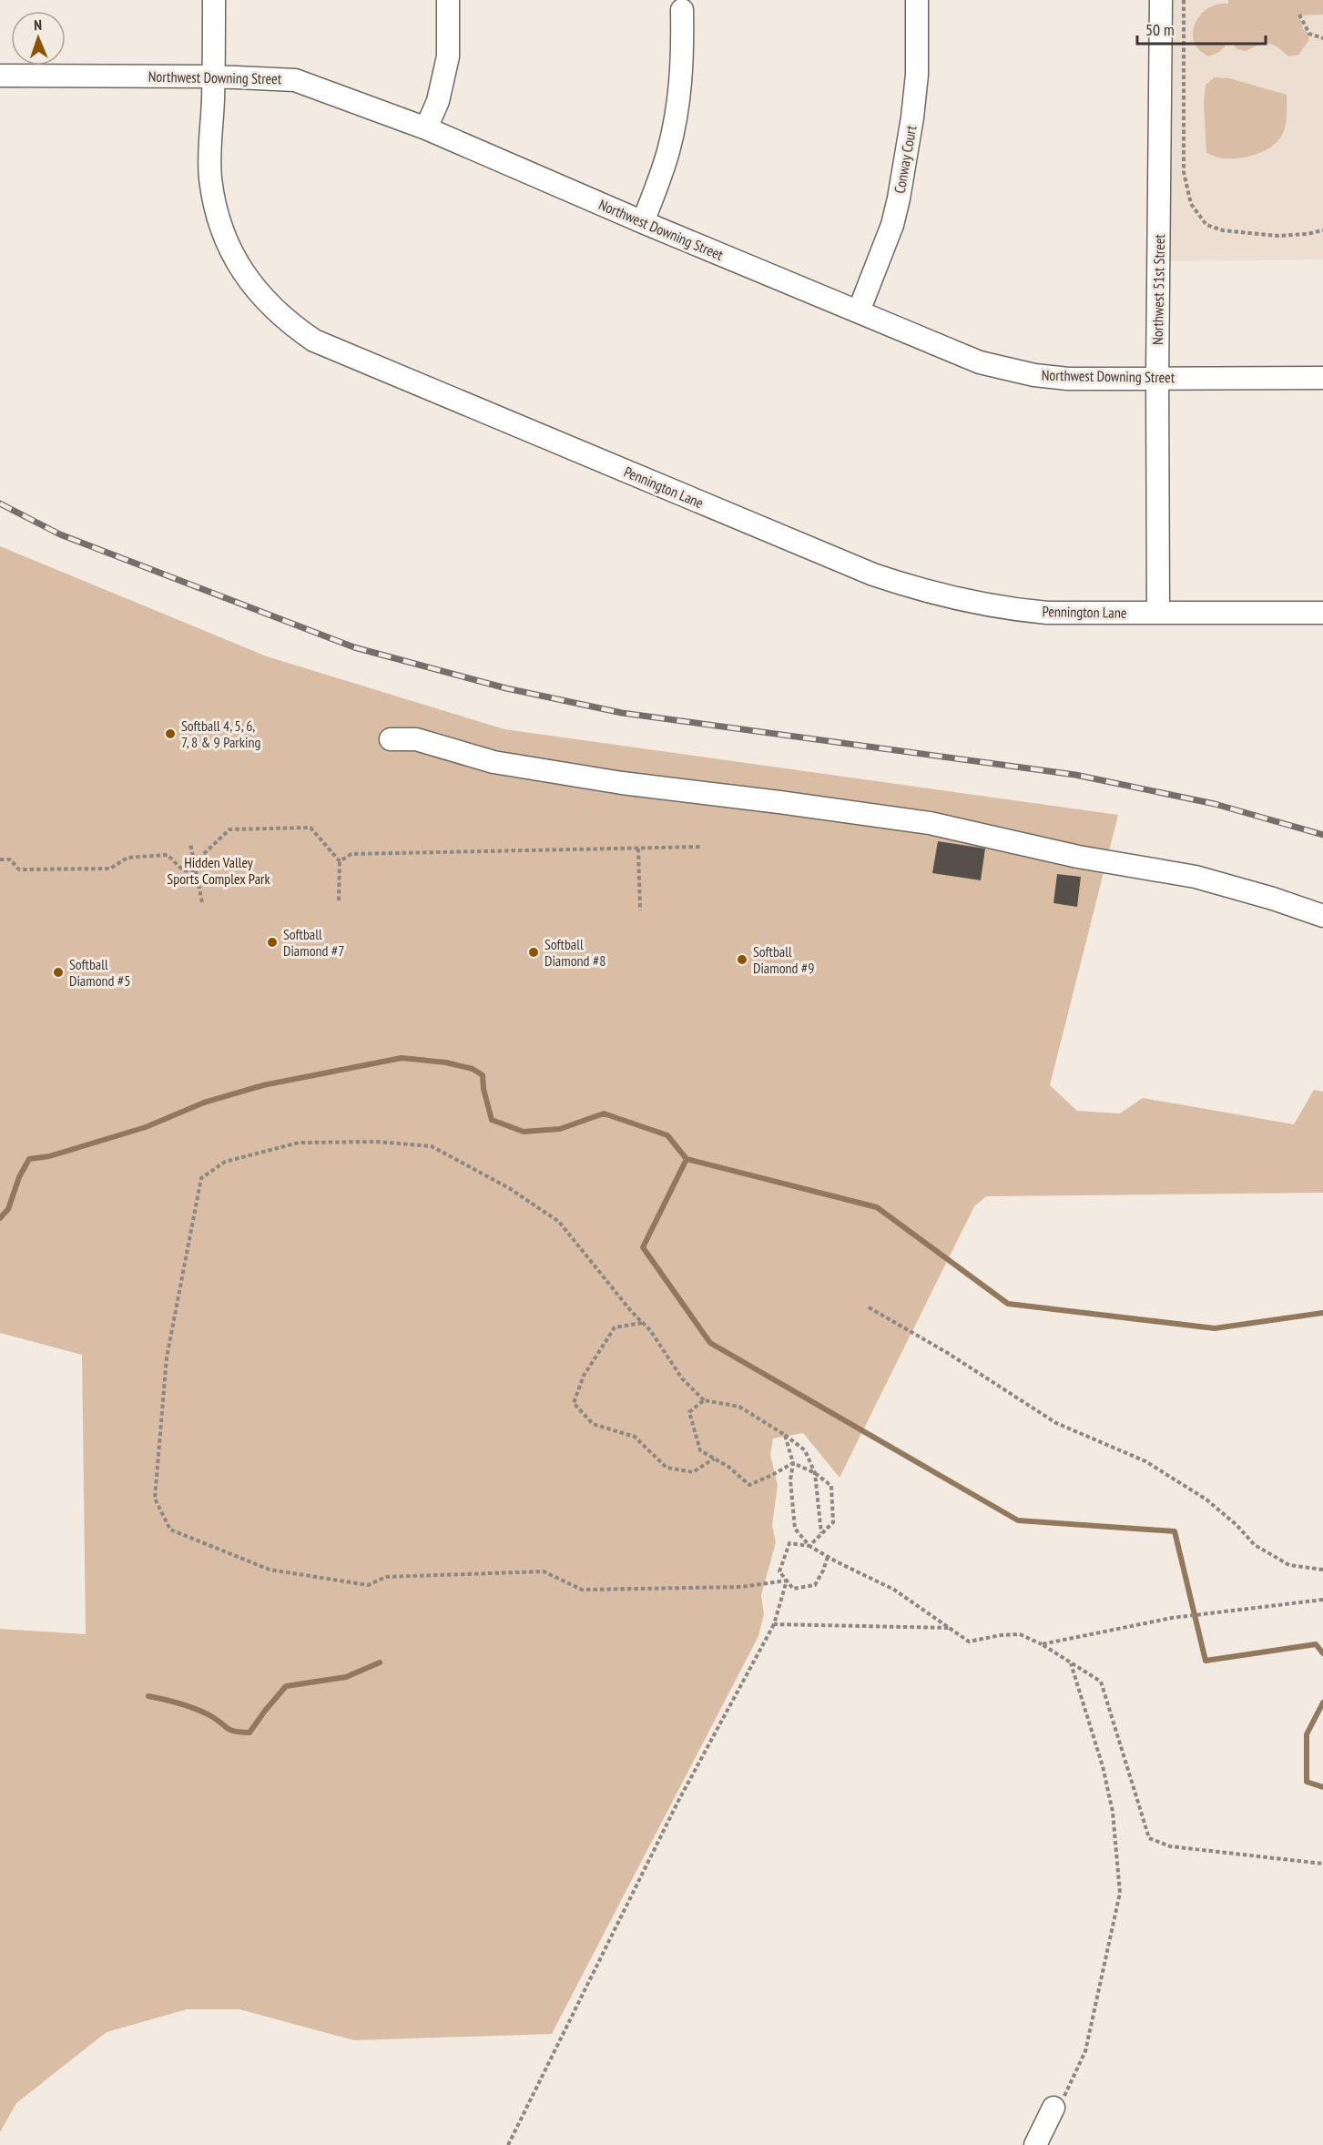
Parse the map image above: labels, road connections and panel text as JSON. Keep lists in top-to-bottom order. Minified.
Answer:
{"streets":{"street":["Northwest Downing Street","Conway Court","Northwest 51st Street","Pennington Lane"]},"crossings":[["Northwest Downing Street","Conway Court"],["Northwest Downing Street","Northwest 51st Street"],["Northwest Downing Street","Pennington Lane"],["Northwest 51st Street","Pennington Lane"]],"parks":["Hidden Valley Sports Complex Park"],"places":["Softball 4, 5, 6, 7, 8 & 9 Parking","Softball Diamond #7","Softball Diamond #8","Softball Diamond #9","Softball Diamond #5"],"scale_bar":"50 m","north":"top"}
